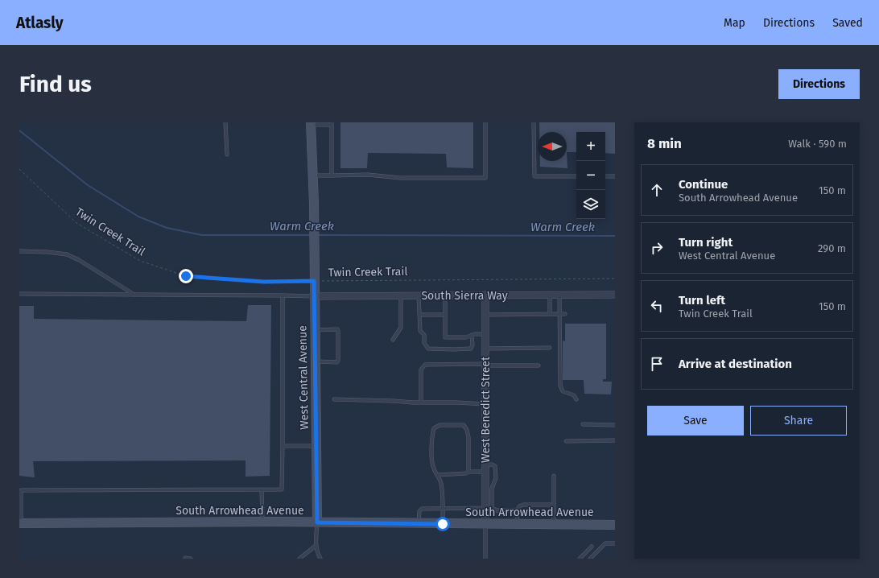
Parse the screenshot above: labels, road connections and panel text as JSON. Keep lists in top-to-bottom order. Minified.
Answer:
{"streets":{"street":["South Sierra Way","West Central Avenue","West Benedict Street","South Arrowhead Avenue"],"path":["Twin Creek Trail"]},"crossings":[["Twin Creek Trail","West Central Avenue"],["South Sierra Way","West Central Avenue"],["South Sierra Way","West Benedict Street"],["West Central Avenue","South Arrowhead Avenue"],["West Benedict Street","South Arrowhead Avenue"]],"water":["Warm Creek"],"north":"left","page":{"header":"Atlasly","nav":["Map","Directions","Saved"],"buttons":["Directions",["Save","Share"]],"title":"Find us","heading":["8 min","Walk · 590 m"],"map_buttons":["+","−"],"list":[["Continue","South Arrowhead Avenue","150 m"],["Turn right","West Central Avenue","290 m"],["Turn left","Twin Creek Trail","150 m"],"Arrive at destination"]}}
